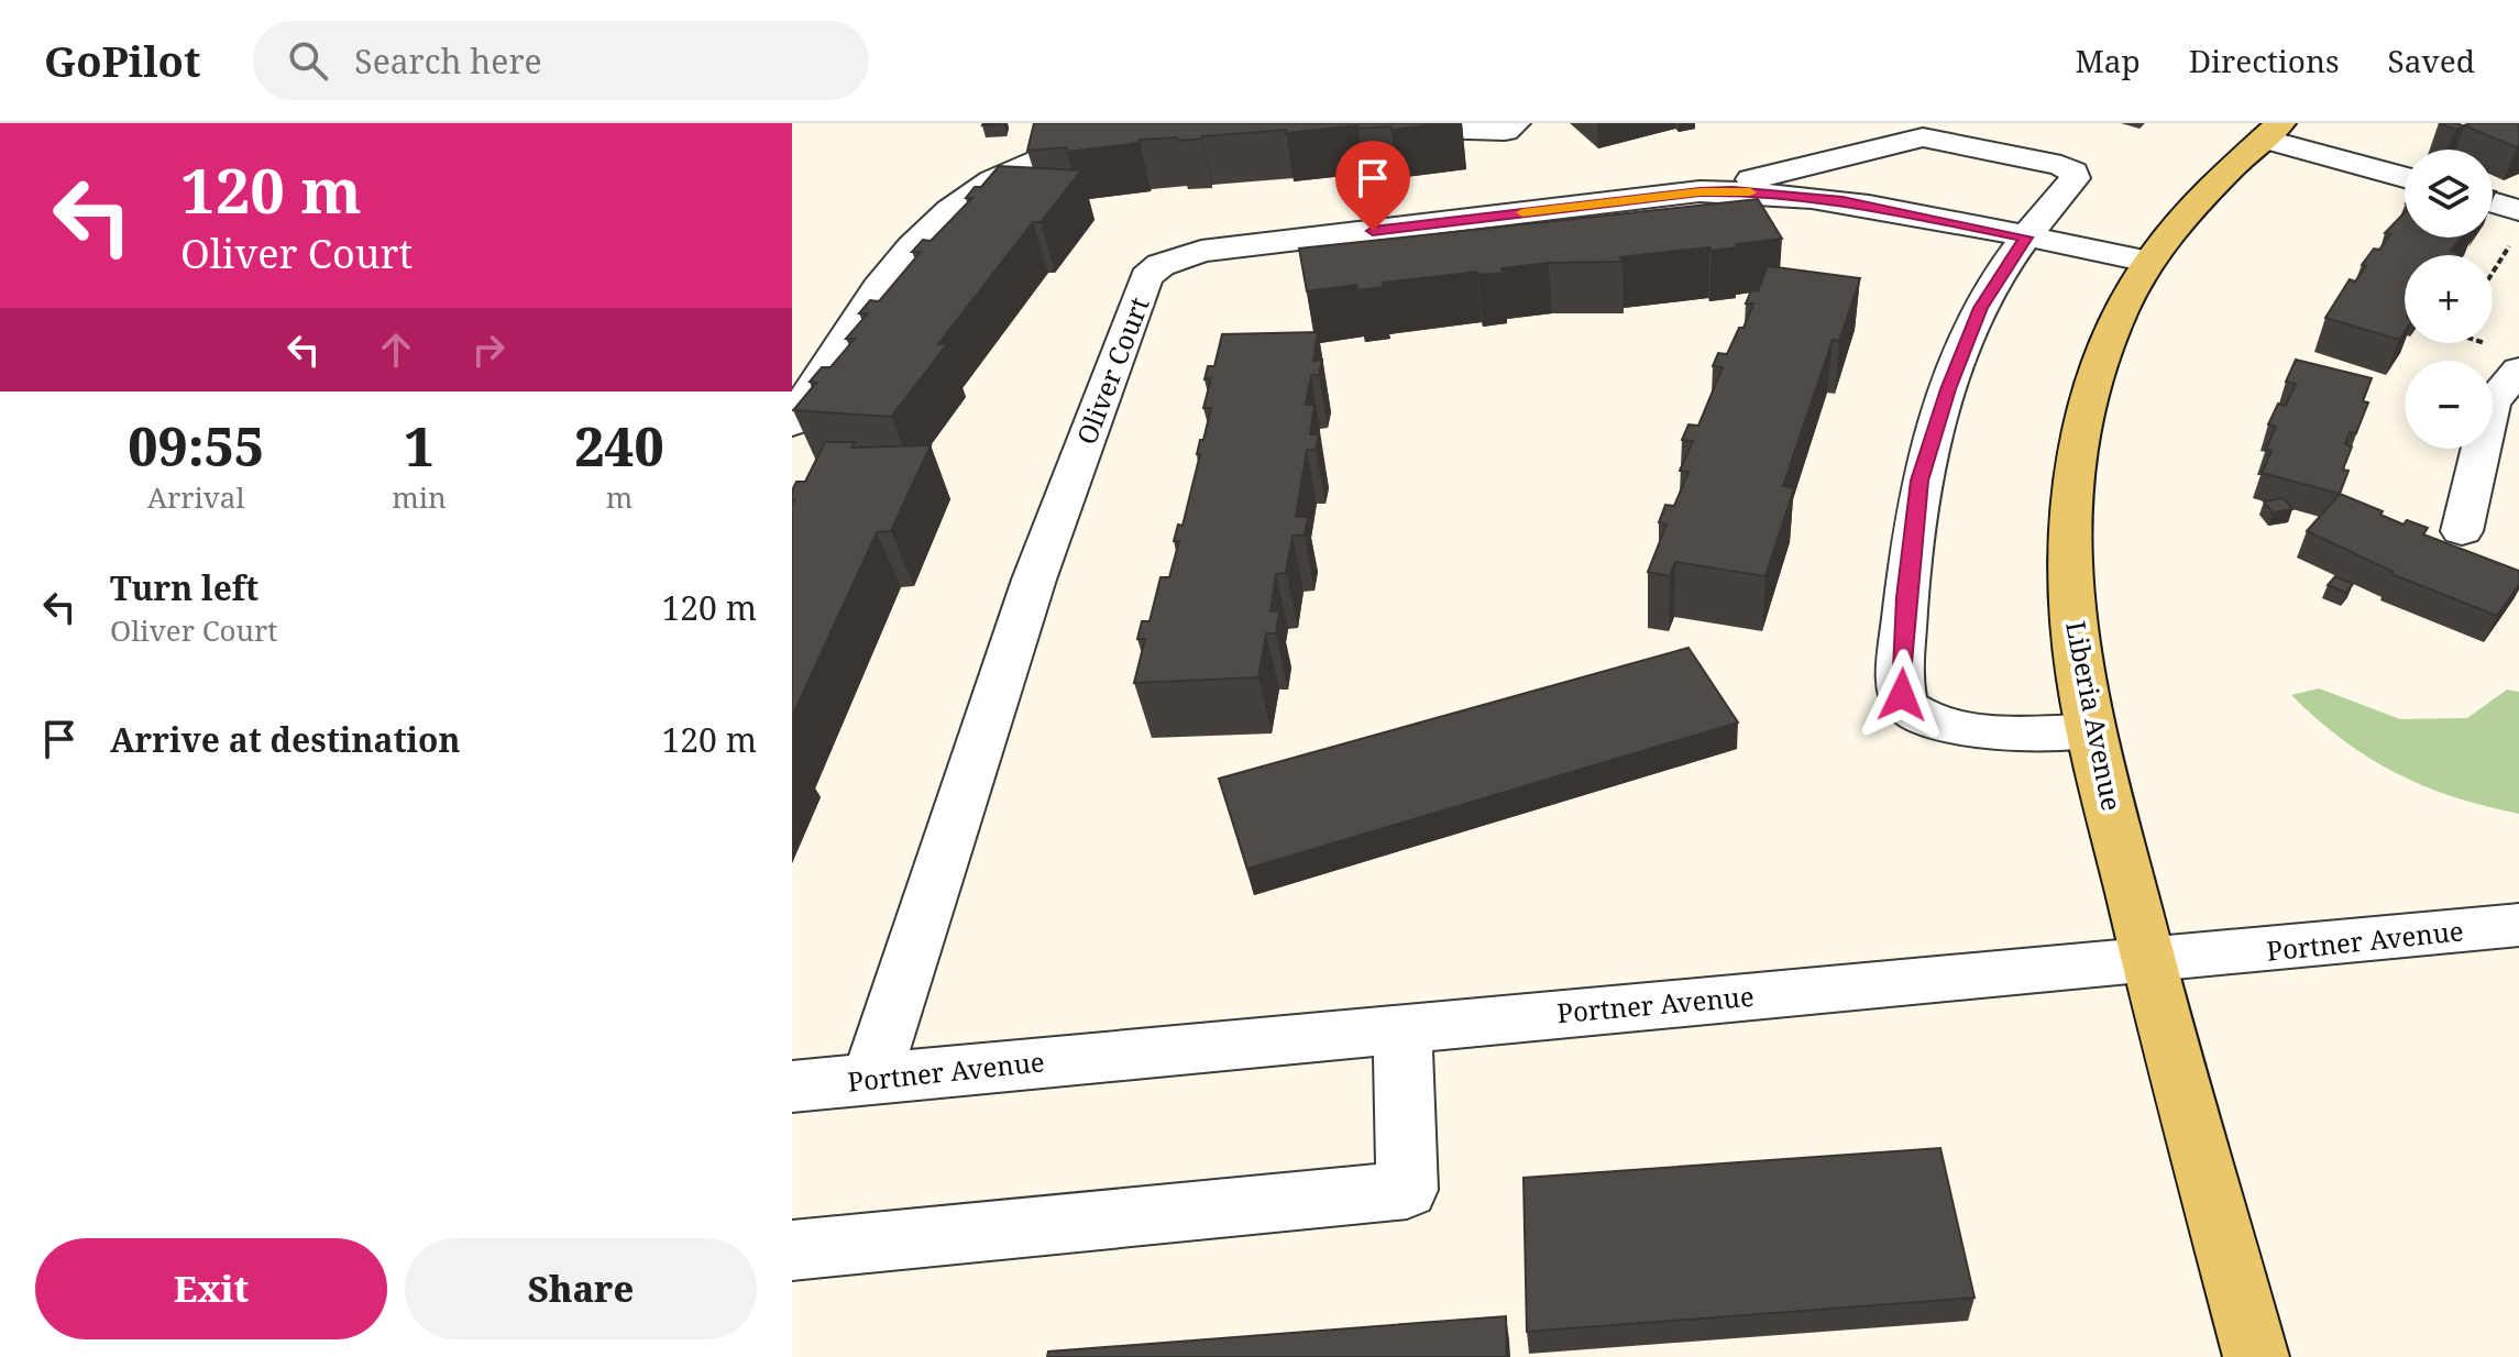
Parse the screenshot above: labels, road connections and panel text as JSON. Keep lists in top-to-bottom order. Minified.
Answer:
{"streets":{"main road":["Liberia Avenue"],"street":["Oliver Court","Portner Avenue"]},"crossings":[["Oliver Court","Liberia Avenue"],["Oliver Court","Portner Avenue"],["Liberia Avenue","Portner Avenue"]],"page":{"header":"GoPilot","search":"Search here","nav":["Map","Directions","Saved"],"turn":["120 m","Oliver Court"],"map_buttons":["+","−"],"eta":["09:55","Arrival","1","min","240","m"],"list":[{"name":"Turn left","note":"Oliver Court","value":"120 m"},{"name":"Arrive at destination","value":"120 m"}],"buttons":["Exit","Share"]}}
